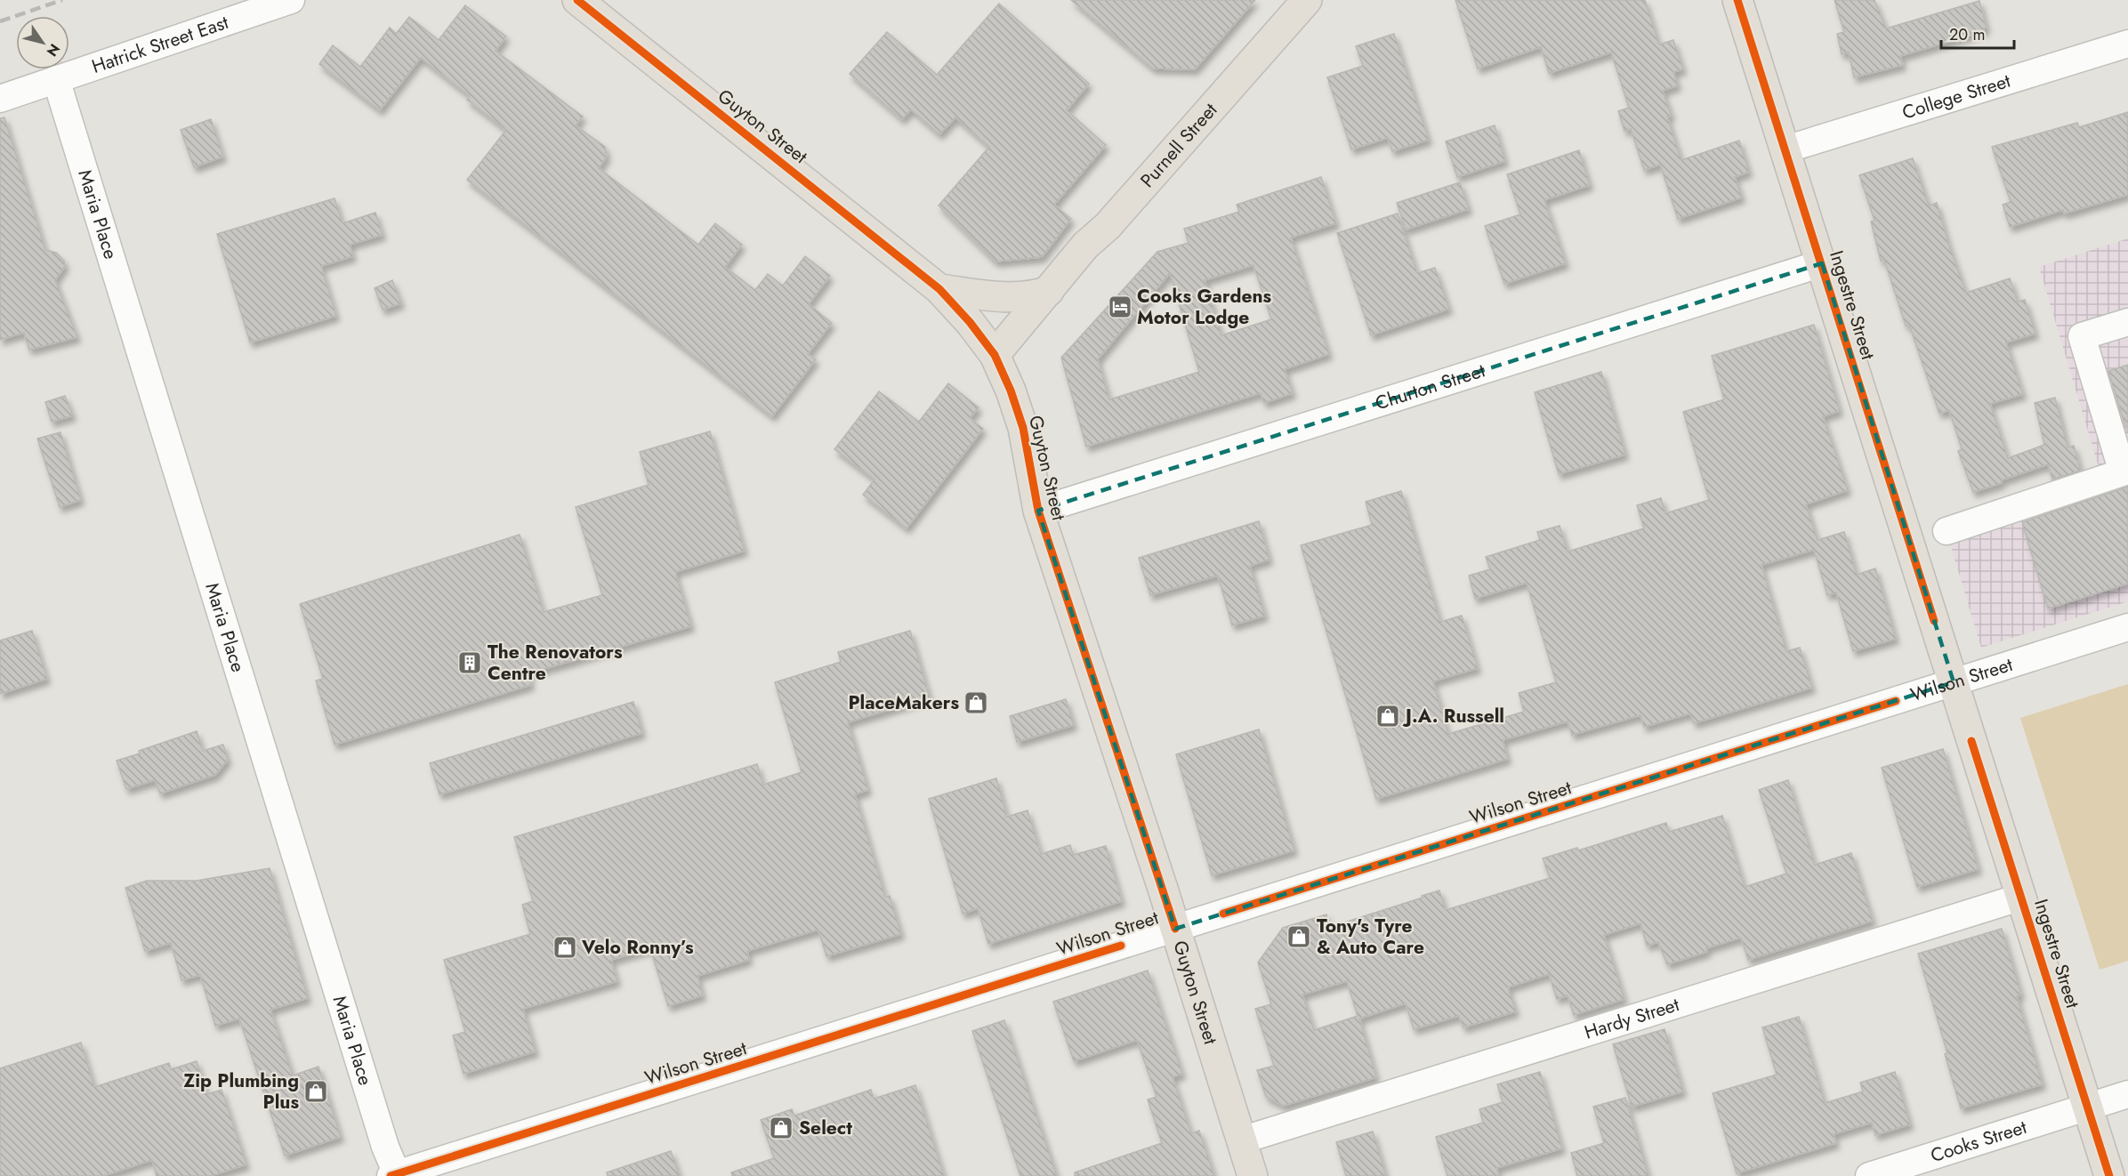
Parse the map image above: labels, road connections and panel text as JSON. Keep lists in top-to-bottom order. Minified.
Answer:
{"streets":{"main road":["Guyton Street","Purnell Street","Ingestre Street"],"street":["Hatrick Street East","College Street","Maria Place","Churton Street","Wilson Street","Hardy Street","Cooks Street"]},"crossings":[["Hatrick Street East","Maria Place"],["College Street","Ingestre Street"],["Guyton Street","Purnell Street"],["Guyton Street","Churton Street"],["Guyton Street","Wilson Street"],["Guyton Street","Hardy Street"],["Maria Place","Wilson Street"],["Ingestre Street","Churton Street"],["Ingestre Street","Wilson Street"],["Ingestre Street","Hardy Street"],["Ingestre Street","Cooks Street"]],"places":{"hotel":["Cooks Gardens Motor Lodge"],"building":["The Renovators Centre"],"shop":["PlaceMakers","J.A. Russell","Tony's Tyre & Auto Care","Velo Ronny’s","Zip Plumbing Plus","Select"]},"scale_bar":"20 m","north":"bottom right"}
